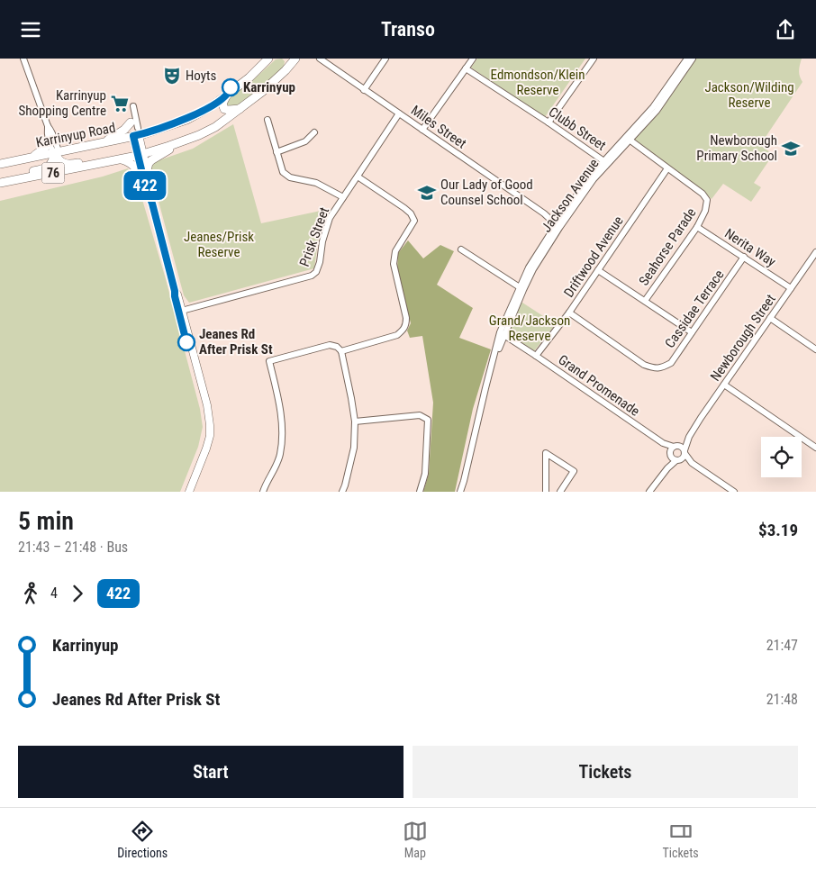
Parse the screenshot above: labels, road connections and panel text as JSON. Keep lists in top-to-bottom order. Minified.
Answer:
{"streets":{"highway":["Karrinyup Road","76"],"street":["Miles Street","Clubb Street","Jackson Avenue","Prisk Street","Seahorse Parade","Nerita Way","Driftwood Avenue","Cassidae Terrace","Newborough Street","Grand Promenade"]},"crossings":[["Miles Street","Jackson Avenue"],["Miles Street","Prisk Street"],["Clubb Street","Jackson Avenue"],["Jackson Avenue","Seahorse Parade"],["Jackson Avenue","Grand Promenade"],["Seahorse Parade","Nerita Way"],["Seahorse Parade","Driftwood Avenue"],["Nerita Way","Cassidae Terrace"],["Nerita Way","Newborough Street"],["Driftwood Avenue","Cassidae Terrace"],["Driftwood Avenue","Grand Promenade"],["Newborough Street","Grand Promenade"]],"parks":["Edmondson/Klein Reserve","Jackson/Wilding Reserve","Jeanes/Prisk Reserve","Grand/Jackson Reserve"],"places":{"theatre":["Hoyts"],"other":["Karrinyup","Jeanes Rd After Prisk St"],"supermarket":["Karrinyup Shopping Centre"],"school or university":["Newborough Primary School","Our Lady of Good Counsel School"]},"lines":["bus line 422"],"page":{"header":"Transo","on_map":"422","heading":["5 min","21:43 – 21:48 · Bus","$3.19"],"legs":["4","422"],"list":[{"name":"Karrinyup","value":"21:47"},{"name":"Jeanes Rd After Prisk St","value":"21:48"}],"buttons":["Start","Tickets"],"tabs":["Directions","Map","Tickets"]}}
